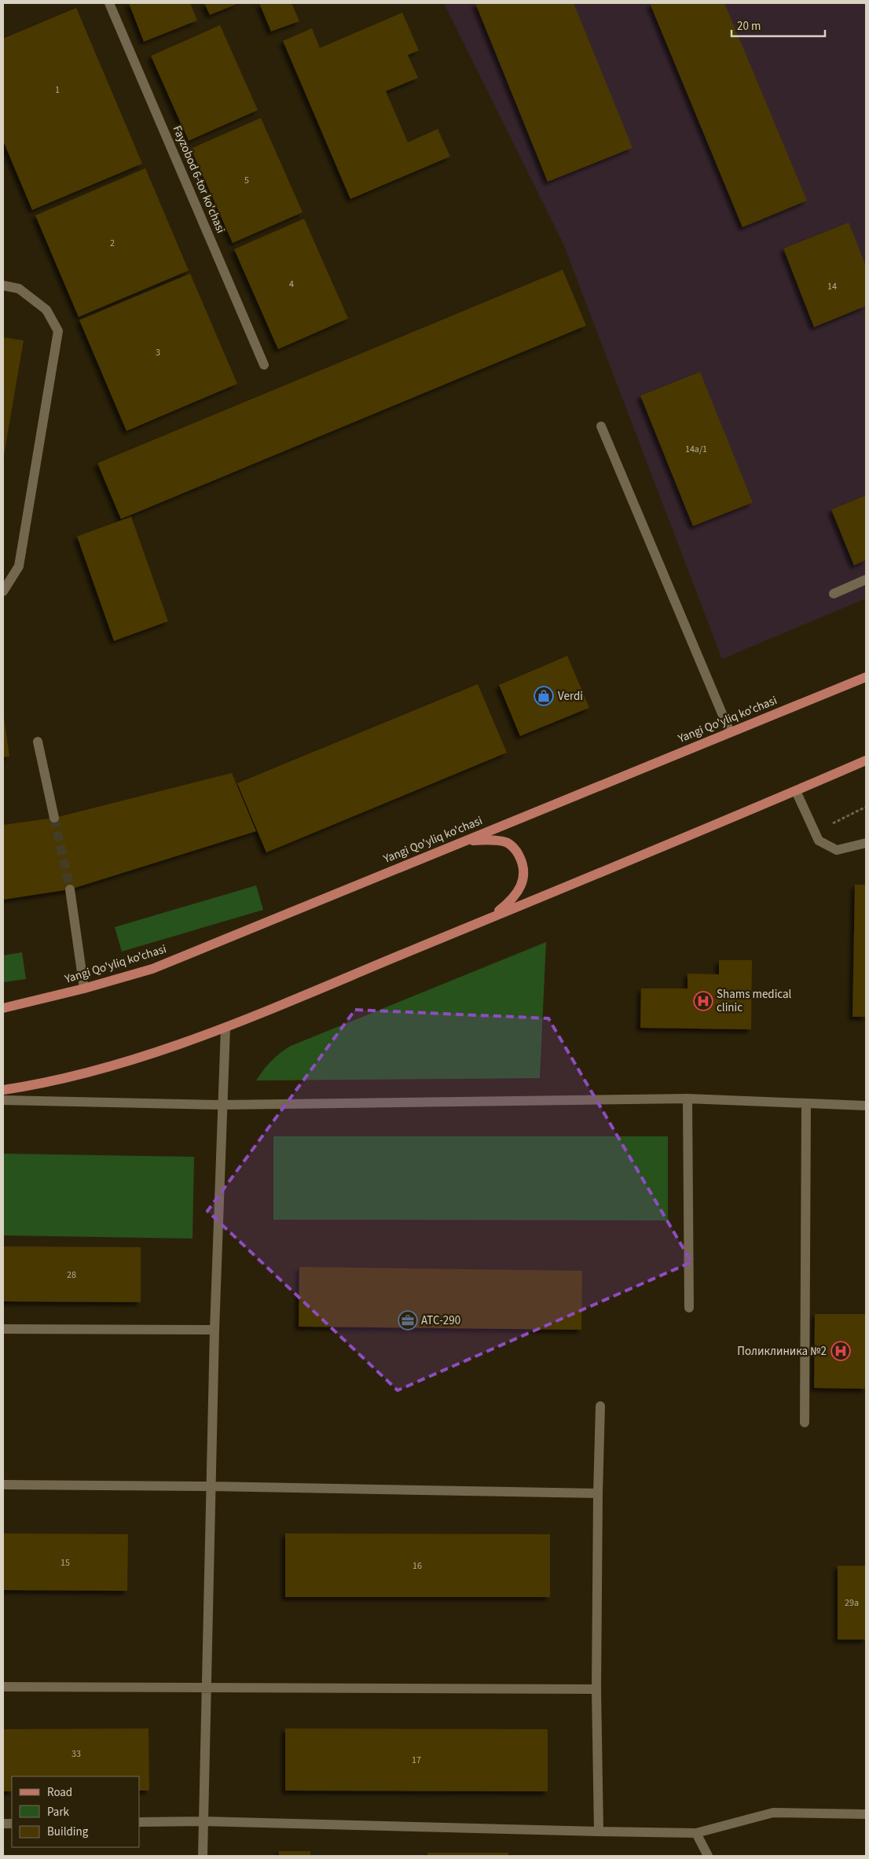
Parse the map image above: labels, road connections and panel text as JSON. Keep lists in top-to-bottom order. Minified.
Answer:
{"streets":{"main road":["Yangi Qo'yliq ko'chasi"],"street":["Fayzobod 6-tor ko'chasi"]},"places":{"shop":["Verdi"],"hospital":["Shams medical clinic","Поликлиника №2"],"office":["ATC-290"]},"house_numbers":["1","5","2","4","14","3","14a/1","28","15","16","29a","33","17"],"legend":["Road","Park","Building"],"scale_bar":"20 m"}
